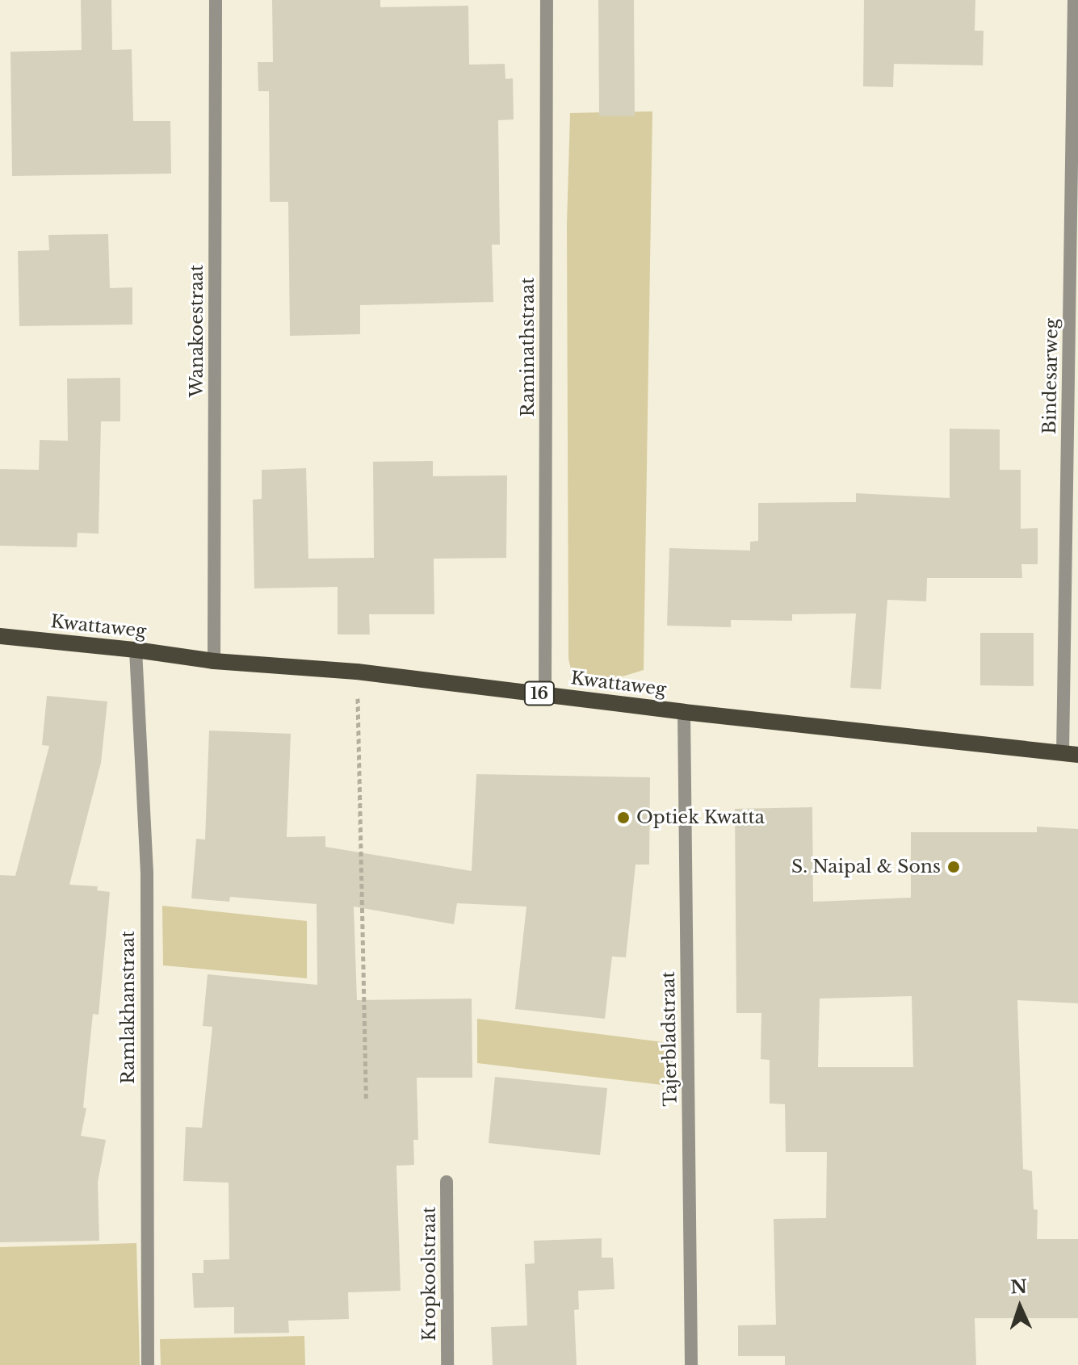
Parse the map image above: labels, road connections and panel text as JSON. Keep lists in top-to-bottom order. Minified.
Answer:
{"streets":{"main road":["Kwattaweg","16"],"street":["Wanakoestraat","Raminathstraat","Bindesarweg","Ramlakhanstraat","Tajerbladstraat","Kropkoolstraat"]},"crossings":[["Wanakoestraat","Kwattaweg"],["Raminathstraat","Kwattaweg"],["Bindesarweg","Kwattaweg"],["Kwattaweg","Ramlakhanstraat"],["Kwattaweg","Tajerbladstraat"]],"places":["Optiek Kwatta","S. Naipal & Sons"],"north":"top"}
